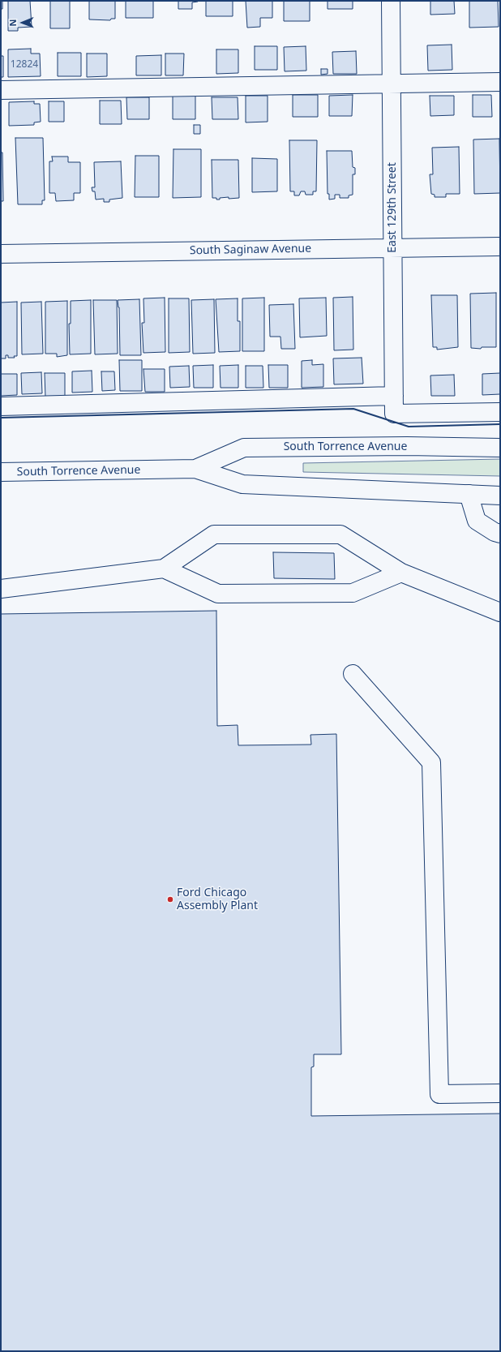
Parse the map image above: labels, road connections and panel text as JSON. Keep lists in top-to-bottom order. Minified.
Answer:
{"streets":{"street":["East 129th Street","South Saginaw Avenue","South Torrence Avenue"]},"crossings":[["East 129th Street","South Saginaw Avenue"]],"places":["Ford Chicago Assembly Plant"],"house_numbers":["12824"],"north":"left"}
